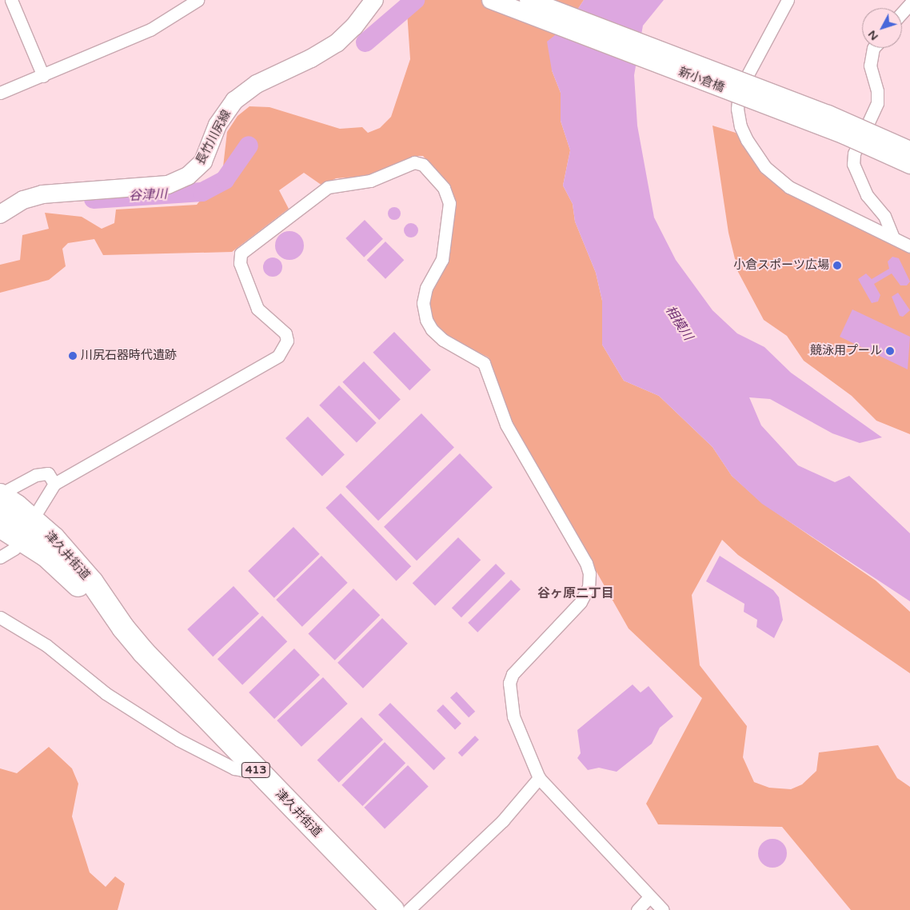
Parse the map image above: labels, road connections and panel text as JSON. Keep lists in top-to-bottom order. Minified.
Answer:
{"streets":{"highway":["津久井街道","413"],"main road":["新小倉橋","長竹川尻線"]},"districts":["谷ヶ原二丁目"],"water":["谷津川","相模川"],"places":["小倉スポーツ広場","競泳用プール","川尻石器時代遺跡"],"north":"bottom left"}
